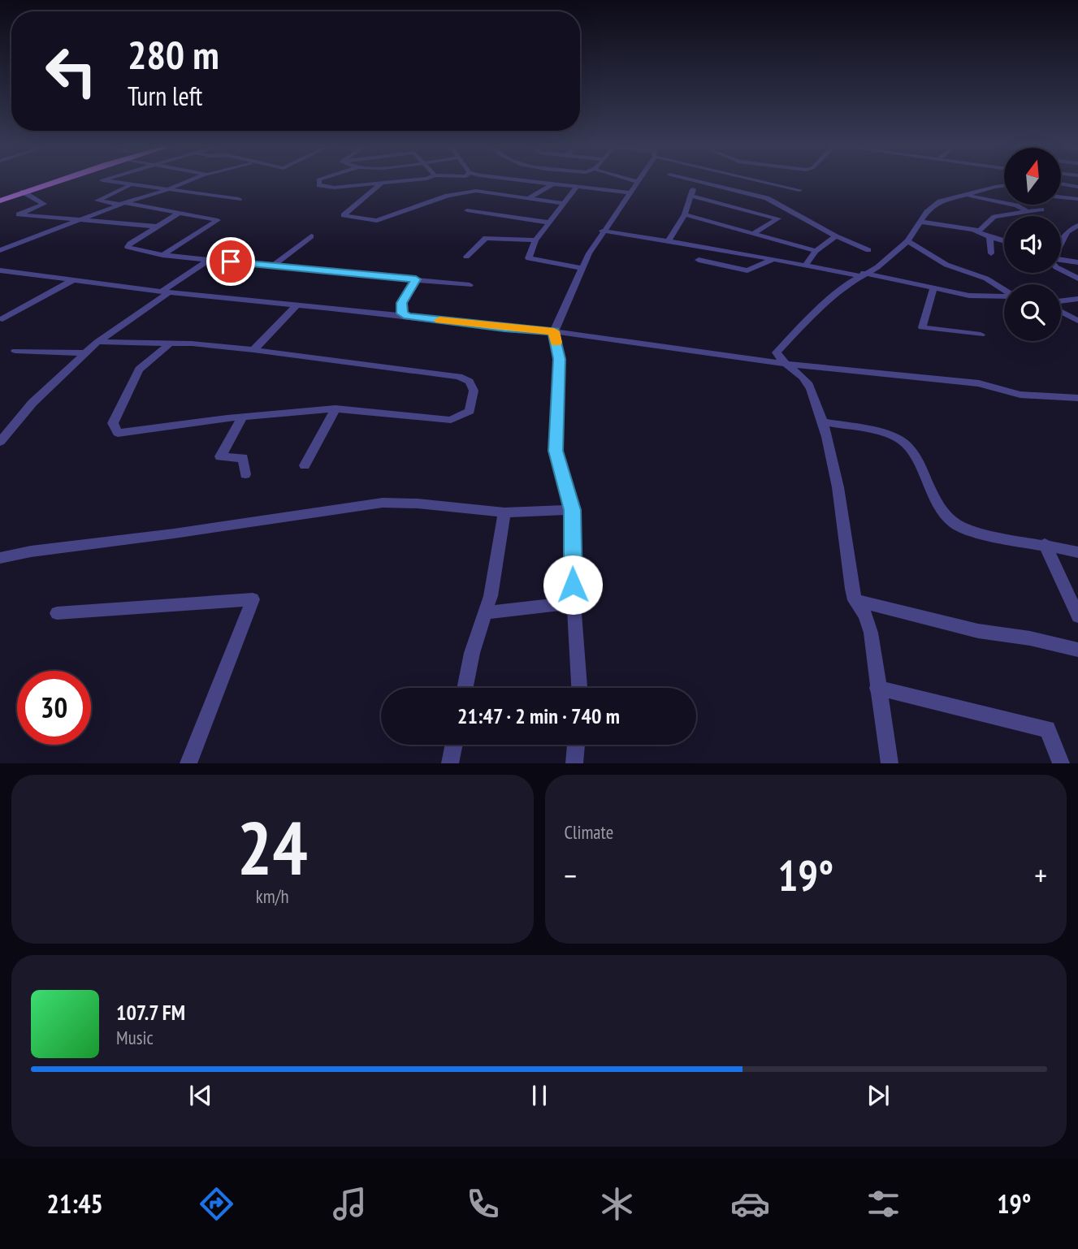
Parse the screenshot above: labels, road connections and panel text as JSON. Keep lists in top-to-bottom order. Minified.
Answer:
{"north":"top","page":{"turn":["280 m","Turn left"],"limit":"30","trip":"21:47 · 2 min · 740 m","tile":[["24","km/h"],"Climate"],"heat":["−","19°","+"],"song":["107.7 FM","Music"],"tabs":["21:45","19°"]}}
